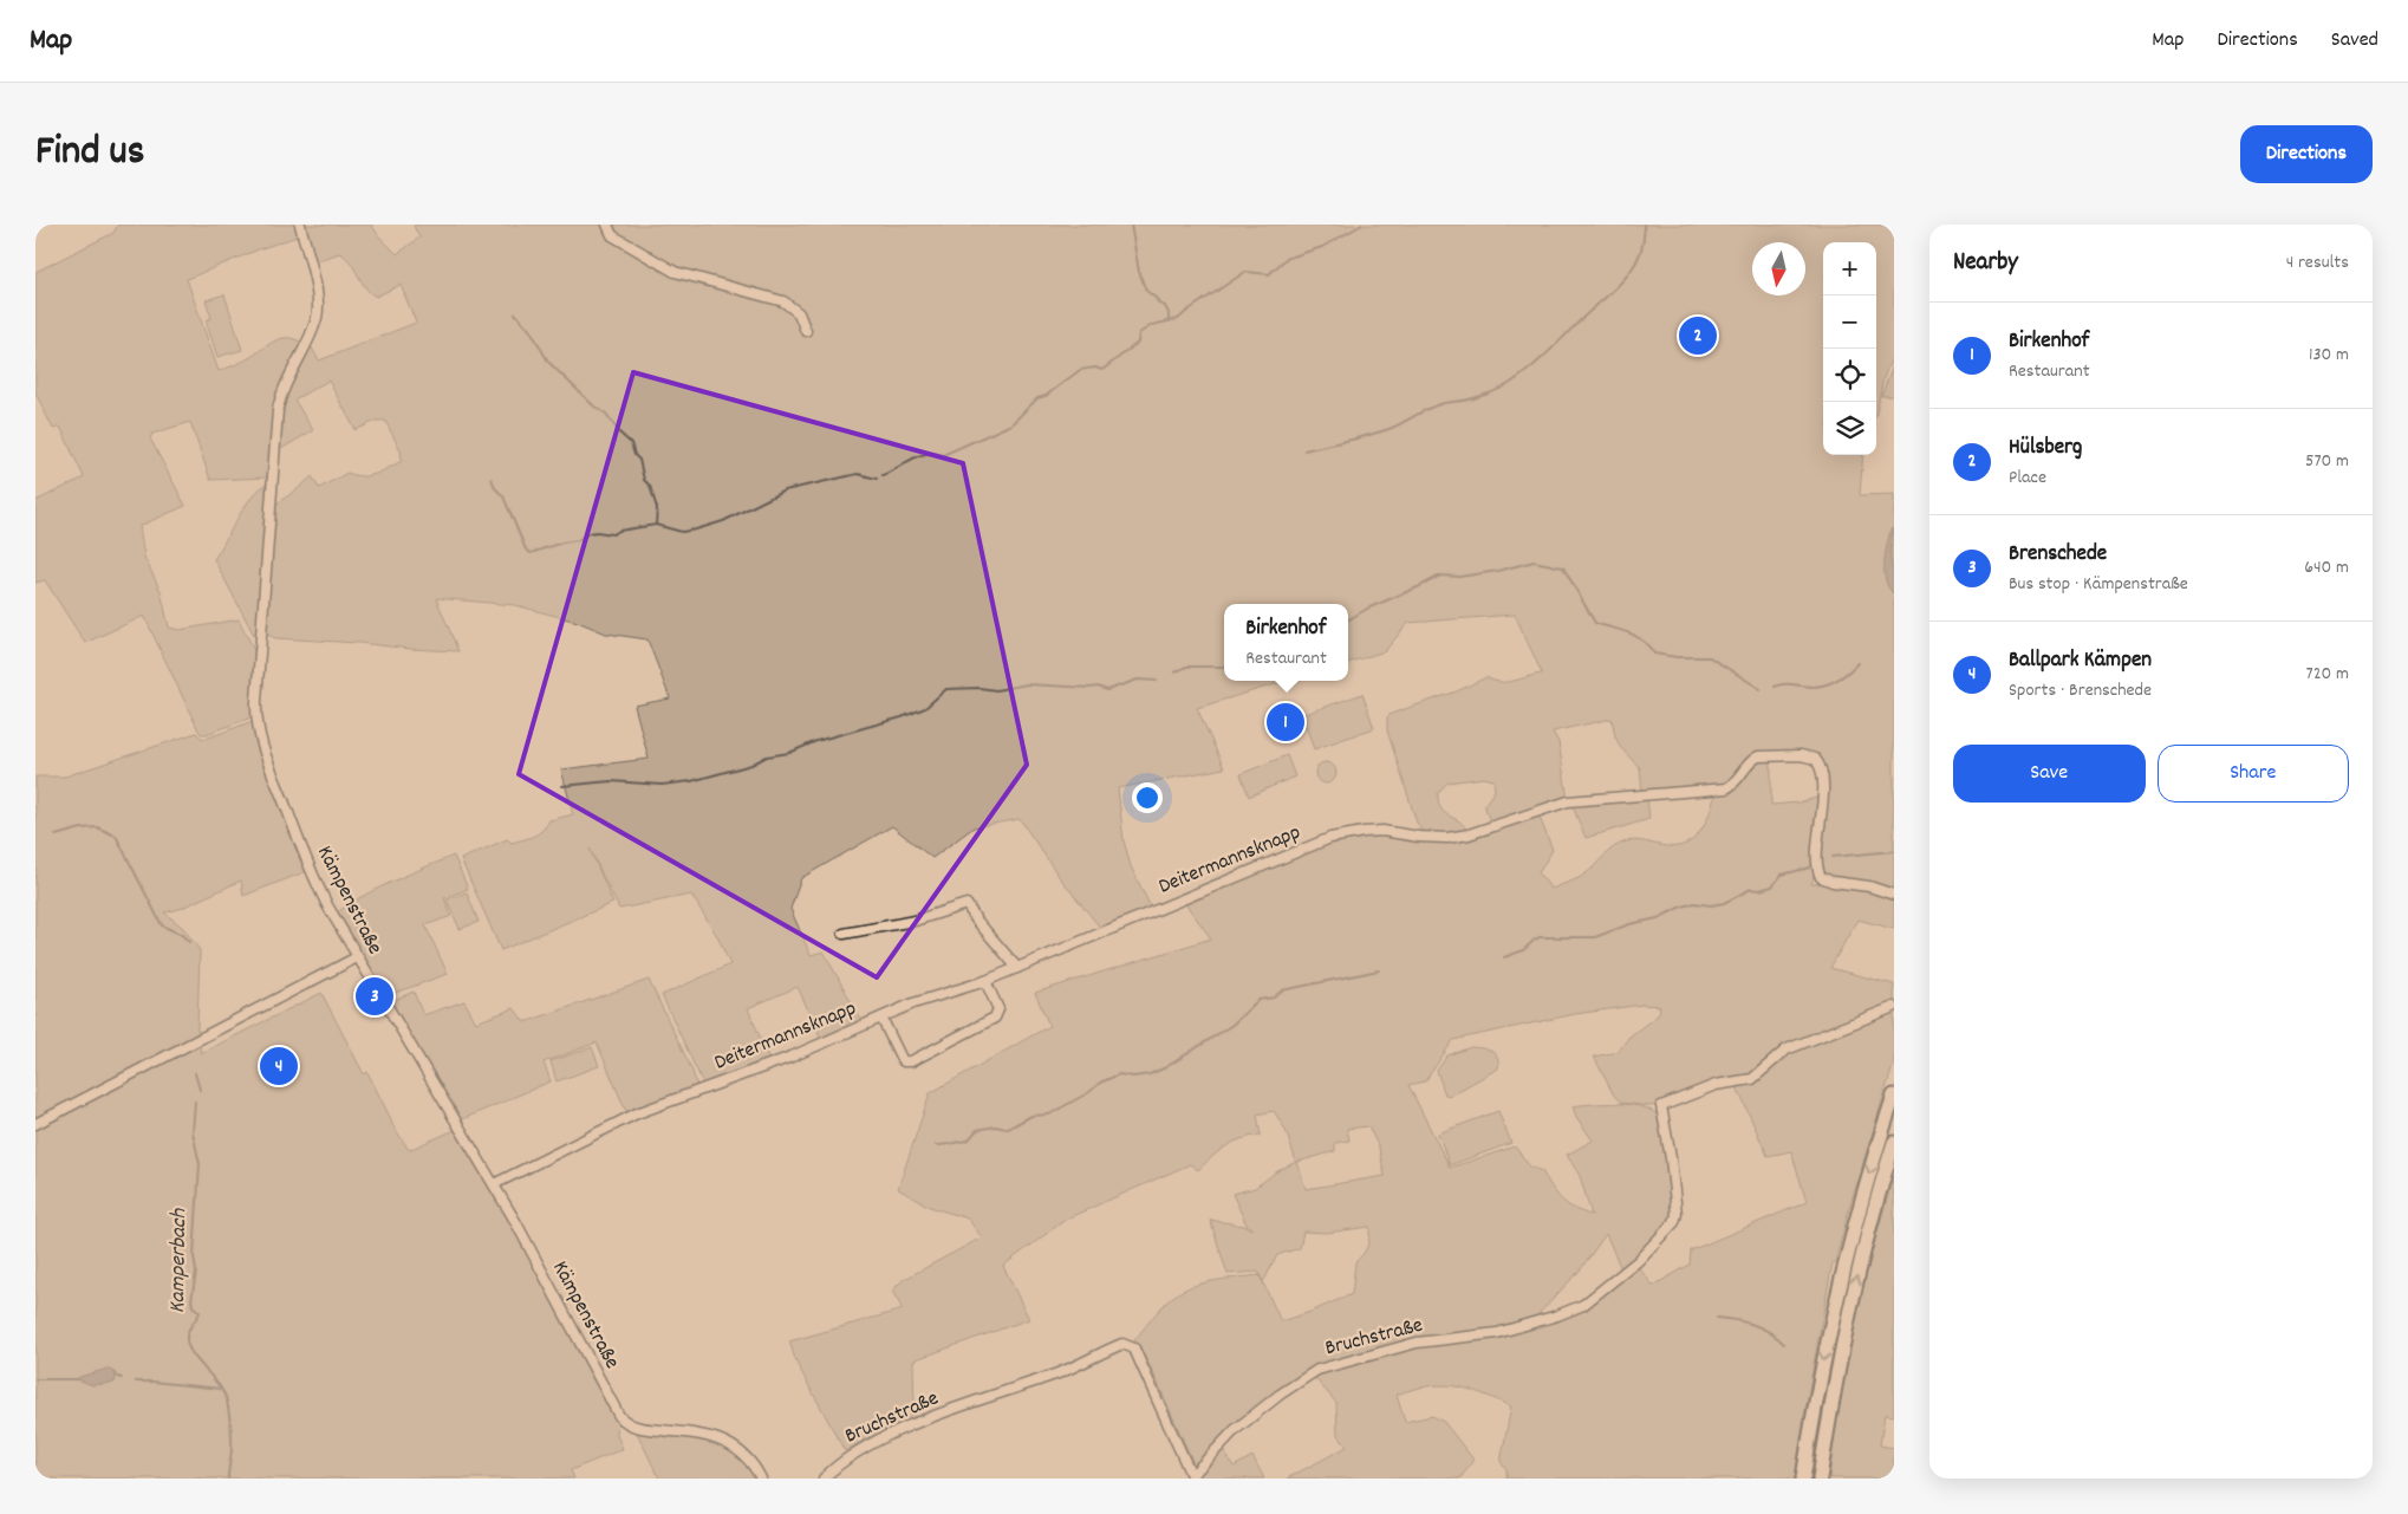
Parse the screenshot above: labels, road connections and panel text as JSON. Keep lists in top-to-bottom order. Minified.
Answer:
{"streets":{"street":["Deitermannsknapp","Kämpenstraße","Bruchstraße"]},"crossings":[["Deitermannsknapp","Kämpenstraße"]],"water":["Kamperbach"],"north":"bottom","page":{"header":"Map","nav":["Map","Directions","Saved"],"title":"Find us","buttons":["Directions",["Save","Share"]],"heading":["Nearby","4 results"],"map_buttons":["+","−"],"list":[{"mark":"1","name":"Birkenhof","note":"Restaurant","value":"130 m"},{"mark":"2","name":"Hülsberg","note":"Place","value":"570 m"},{"mark":"3","name":"Brenschede","note":"Bus stop · Kämpenstraße","value":"640 m"},{"mark":"4","name":"Ballpark Kämpen","note":"Sports · Brenschede","value":"720 m"}],"pins":["2","1","3","4"],"popup":["Birkenhof","Restaurant"]}}
